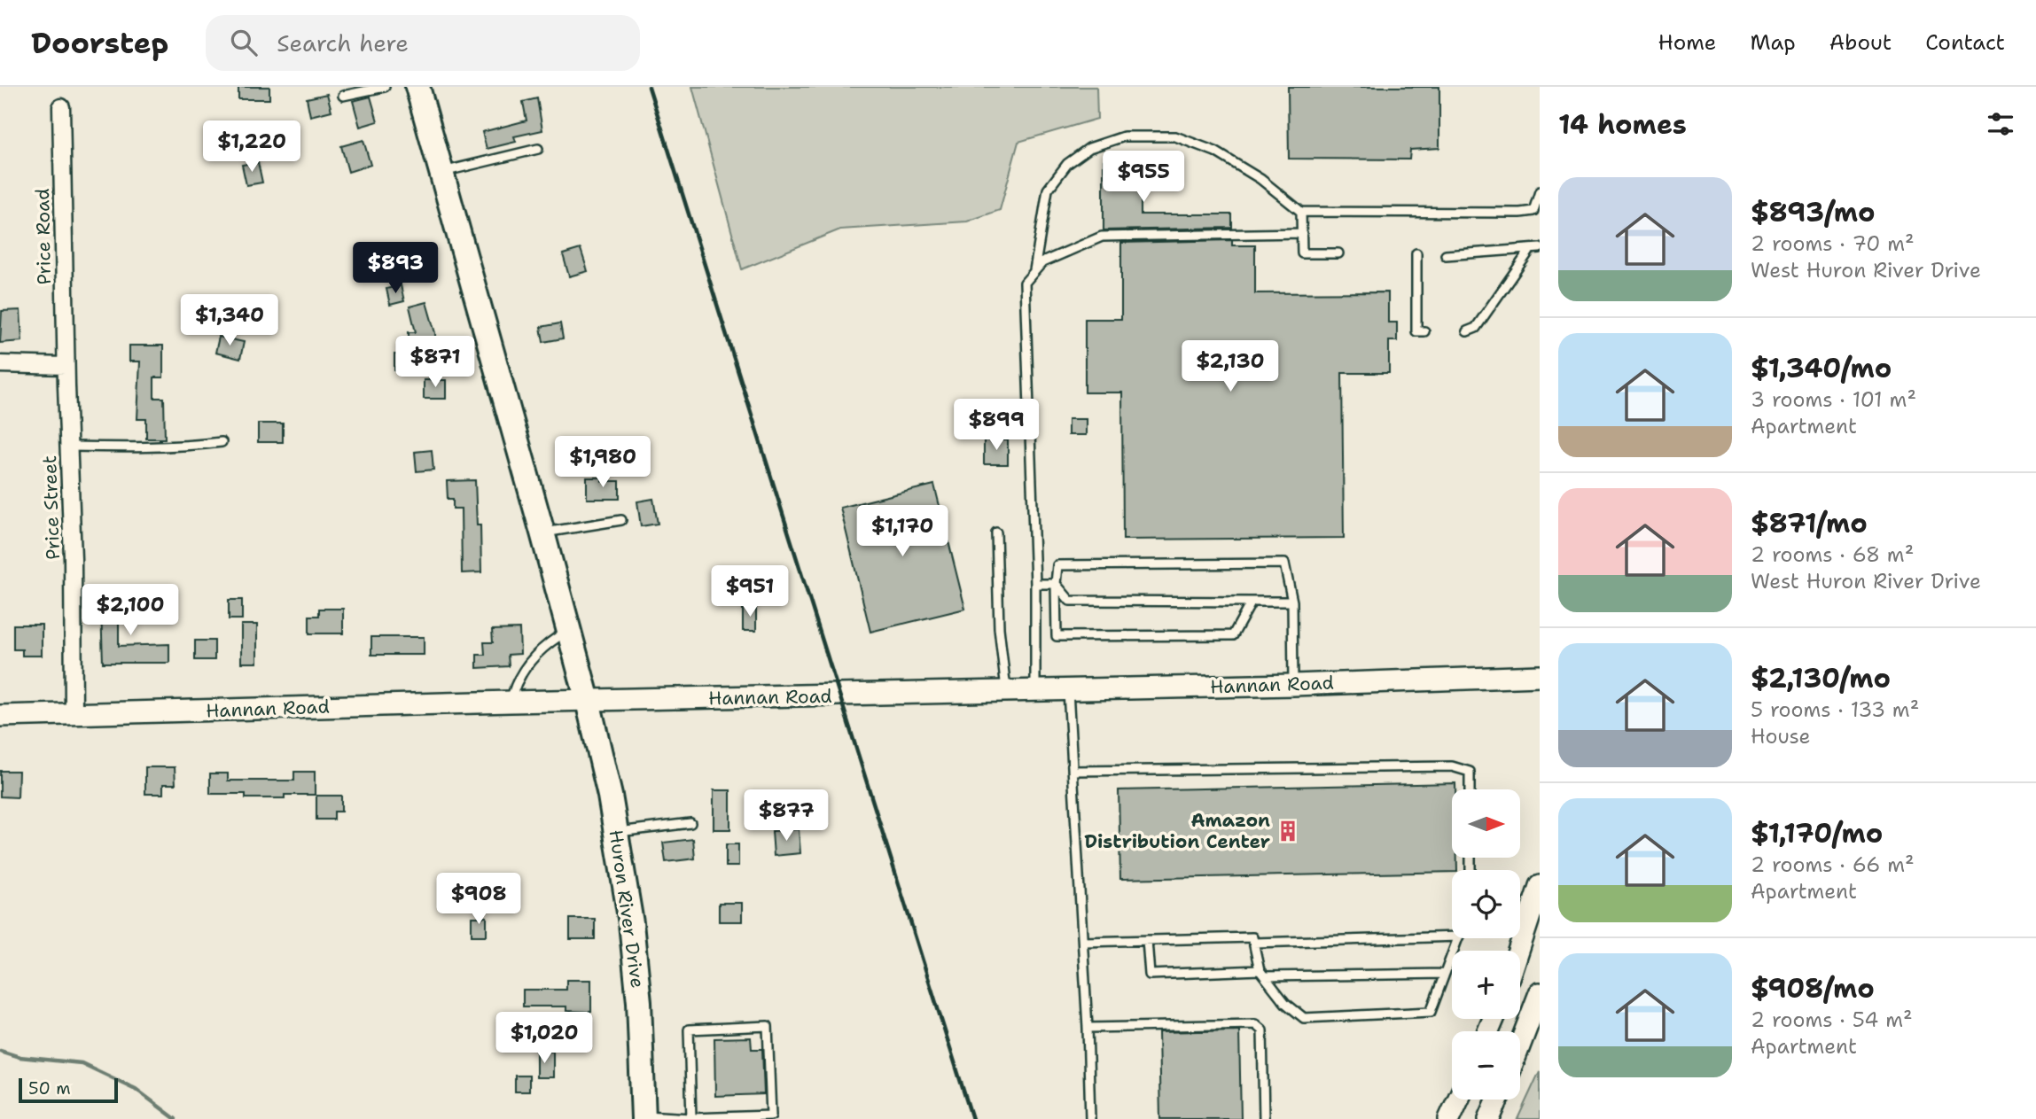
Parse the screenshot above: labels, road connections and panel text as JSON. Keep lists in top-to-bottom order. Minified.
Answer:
{"streets":{"main road":["Huron River Drive"],"street":["Price Road","Price Street","Hannan Road"]},"crossings":[["Price Road","Price Street"],["Price Street","Hannan Road"],["Hannan Road","Huron River Drive"]],"places":{"building":["Amazon Distribution Center"]},"scale_bar":"50 m","north":"right","page":{"header":"Doorstep","search":"Search here","nav":["Home","Map","About","Contact"],"heading":"14 homes","price":["$1,220","$955","$893","$1,340","$871","$2,130","$899","$1,980","$1,170","$951","$2,100","$877","$908","$1,020"],"list":[{"name":"$893/mo","note":"2 rooms · 70 m² · West Huron River Drive"},{"name":"$1,340/mo","note":"3 rooms · 101 m² · Apartment"},{"name":"$871/mo","note":"2 rooms · 68 m² · West Huron River Drive"},{"name":"$2,130/mo","note":"5 rooms · 133 m² · House"},{"name":"$1,170/mo","note":"2 rooms · 66 m² · Apartment"},{"name":"$908/mo","note":"2 rooms · 54 m² · Apartment"}],"map_buttons":["+","−"],"scale":"50 m"}}
